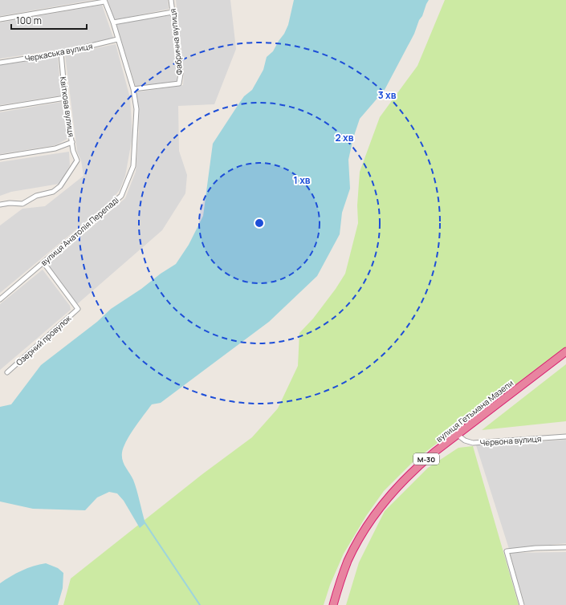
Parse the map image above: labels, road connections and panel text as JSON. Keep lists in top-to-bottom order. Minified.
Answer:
{"streets":{"highway":["вулиця Гетьмана Мазепи","М-30"],"street":["Фабрична вулиця","Черкаська вулиця","Квіткова вулиця","вулиця Анатолія Перепаді","Озерний провулок","Червона вулиця"]},"crossings":[["Фабрична вулиця","вулиця Анатолія Перепаді"],["Черкаська вулиця","Квіткова вулиця"],["Черкаська вулиця","вулиця Анатолія Перепаді"],["вулиця Анатолія Перепаді","Озерний провулок"],["вулиця Гетьмана Мазепи","Червона вулиця"]],"scale_bar":"100 m","rings":["3 хв","2 хв","1 хв"]}
